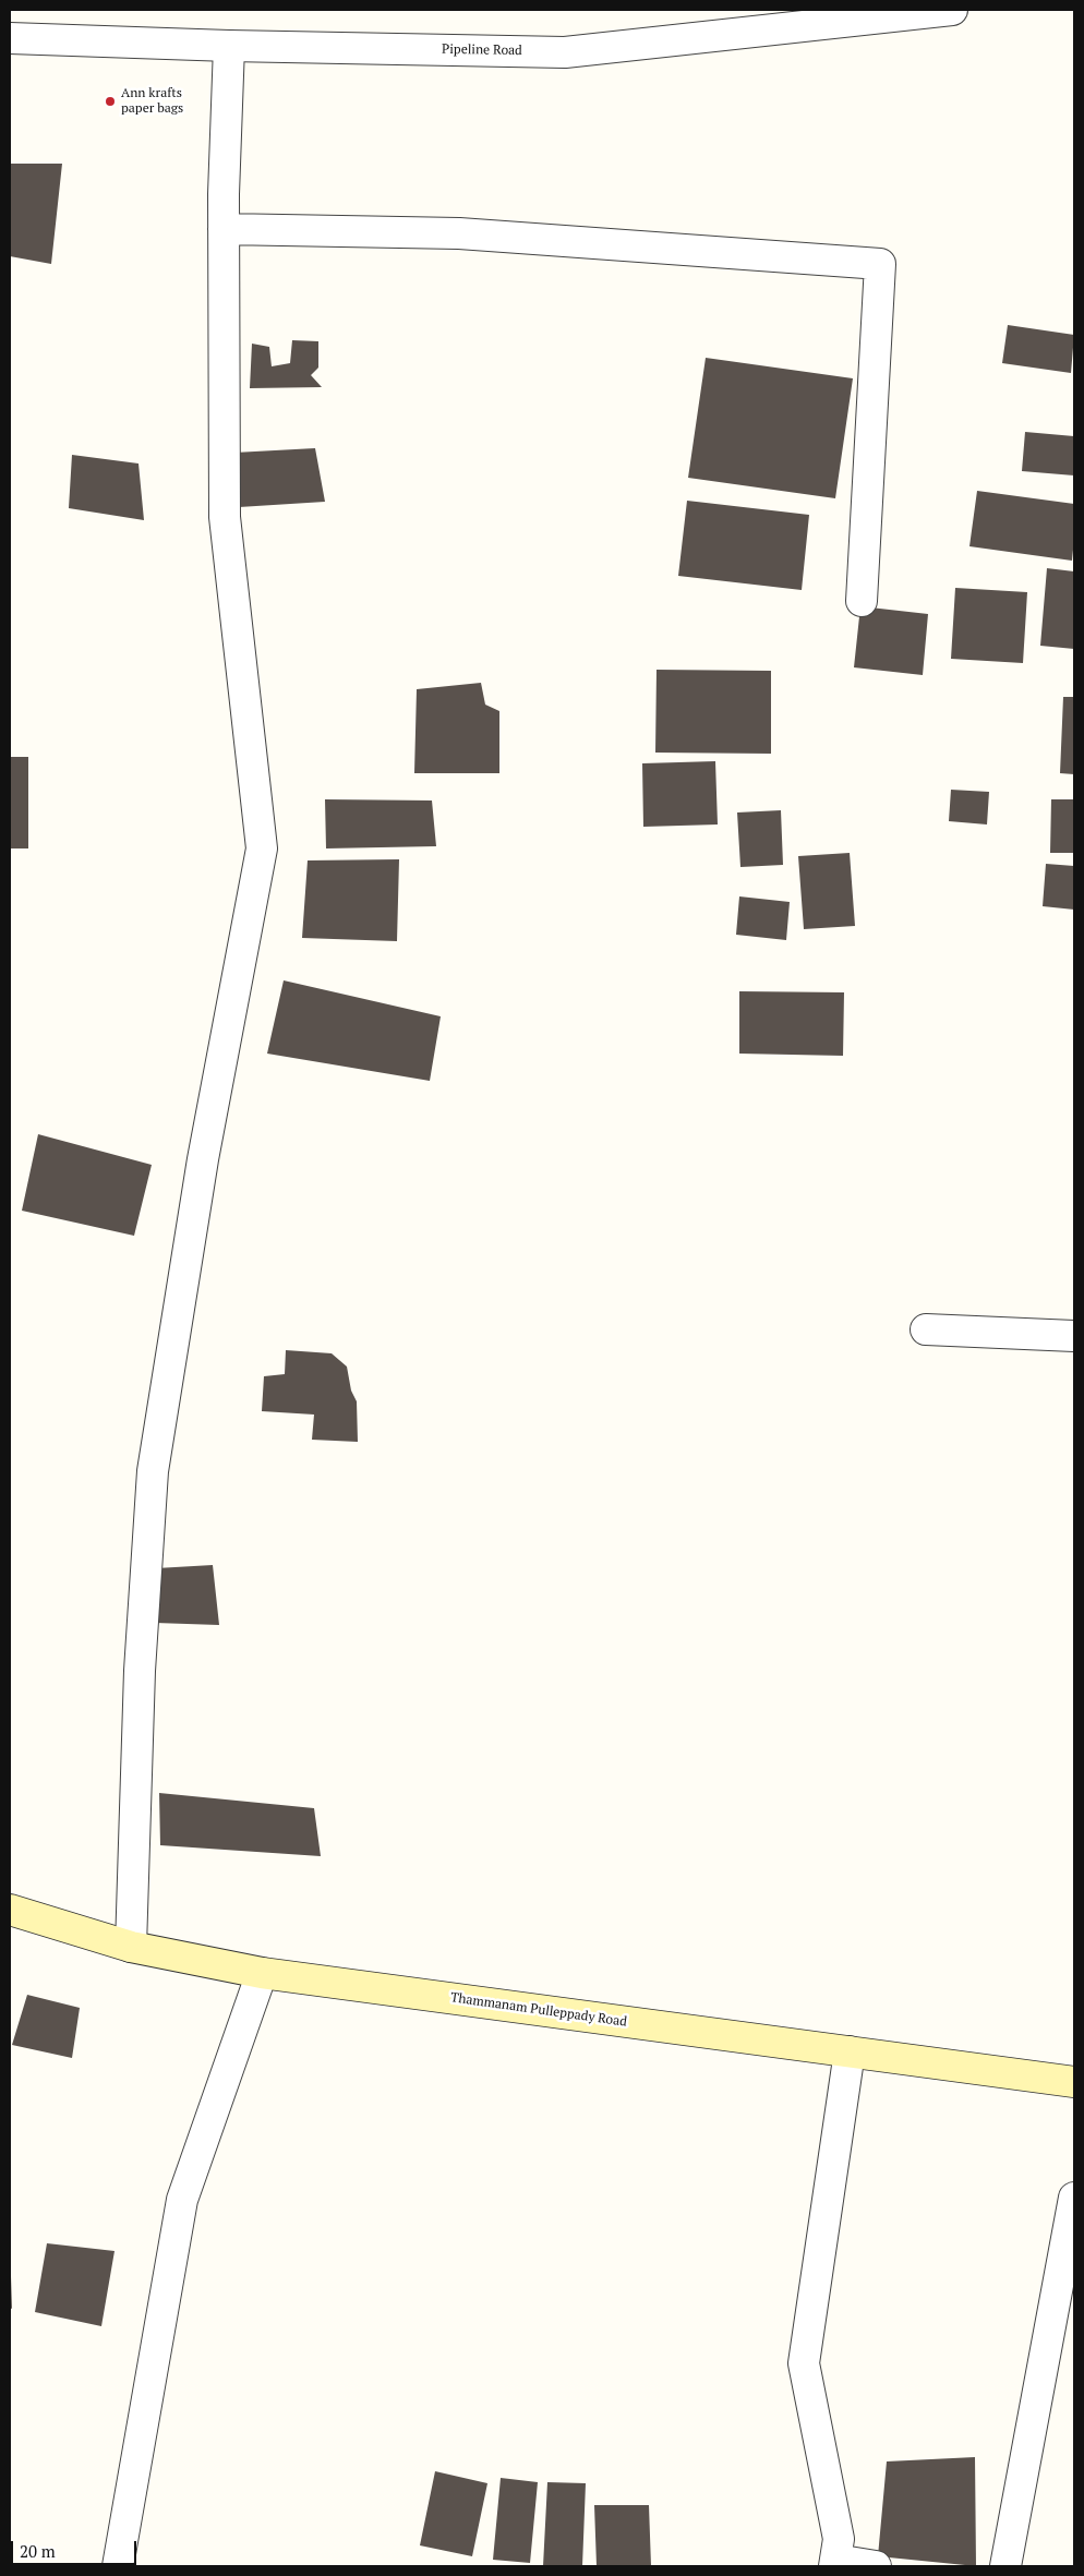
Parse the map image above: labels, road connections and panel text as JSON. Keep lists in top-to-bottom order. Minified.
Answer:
{"streets":{"main road":["Thammanam Pulleppady Road"],"street":["Pipeline Road"]},"places":["Ann krafts paper bags"],"scale_bar":"20 m"}
